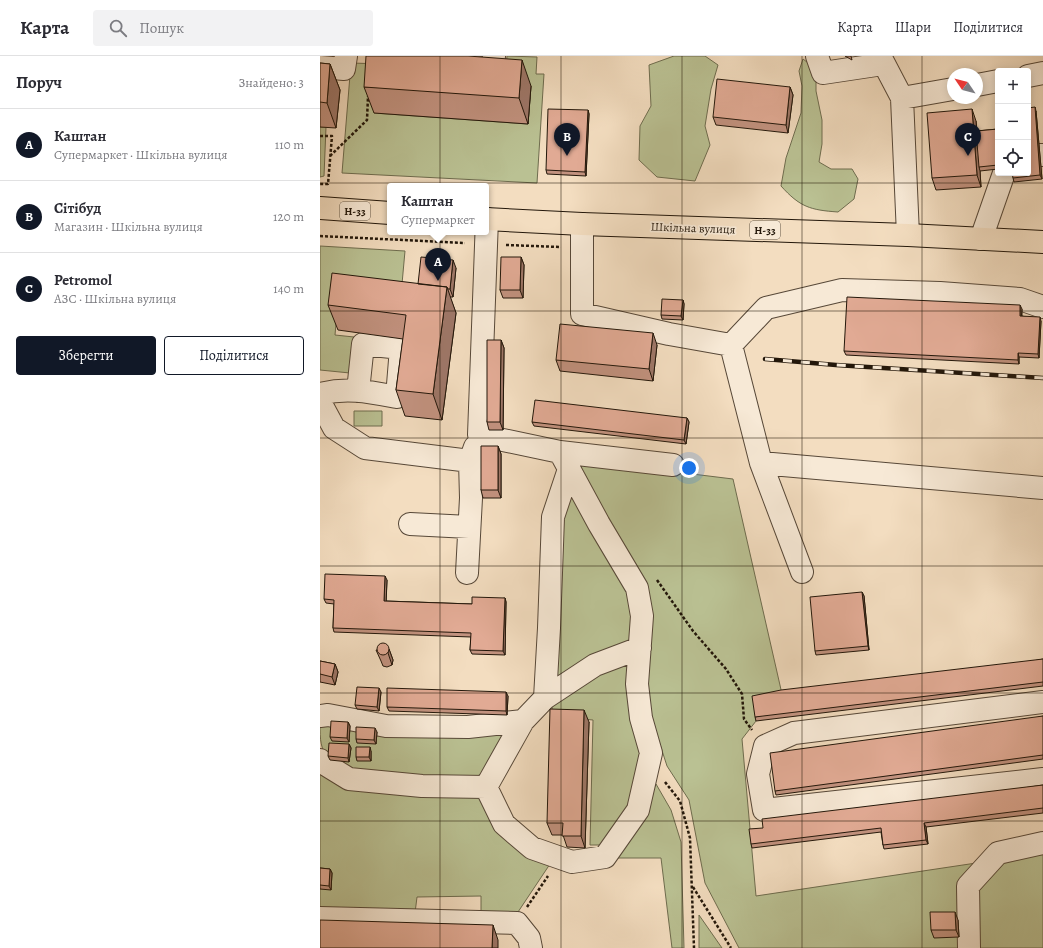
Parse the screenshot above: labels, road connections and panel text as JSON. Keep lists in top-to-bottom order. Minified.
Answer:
{"streets":{"main road":["Н-33","Шкільна вулиця"]},"north":"top left","page":{"header":"Карта","search":"Пошук","nav":["Карта","Шари","Поділитися"],"heading":["Поруч","Знайдено: 3"],"map_buttons":["+","−"],"list":[{"mark":"A","name":"Каштан","note":"Супермаркет · Шкільна вулиця","value":"110 m"},{"mark":"B","name":"Сітібуд","note":"Магазин · Шкільна вулиця","value":"120 m"},{"mark":"C","name":"Petromol","note":"АЗС · Шкільна вулиця","value":"140 m"}],"pins":["B","C","A"],"popup":["Каштан","Супермаркет"],"buttons":["Зберегти","Поділитися"]}}
